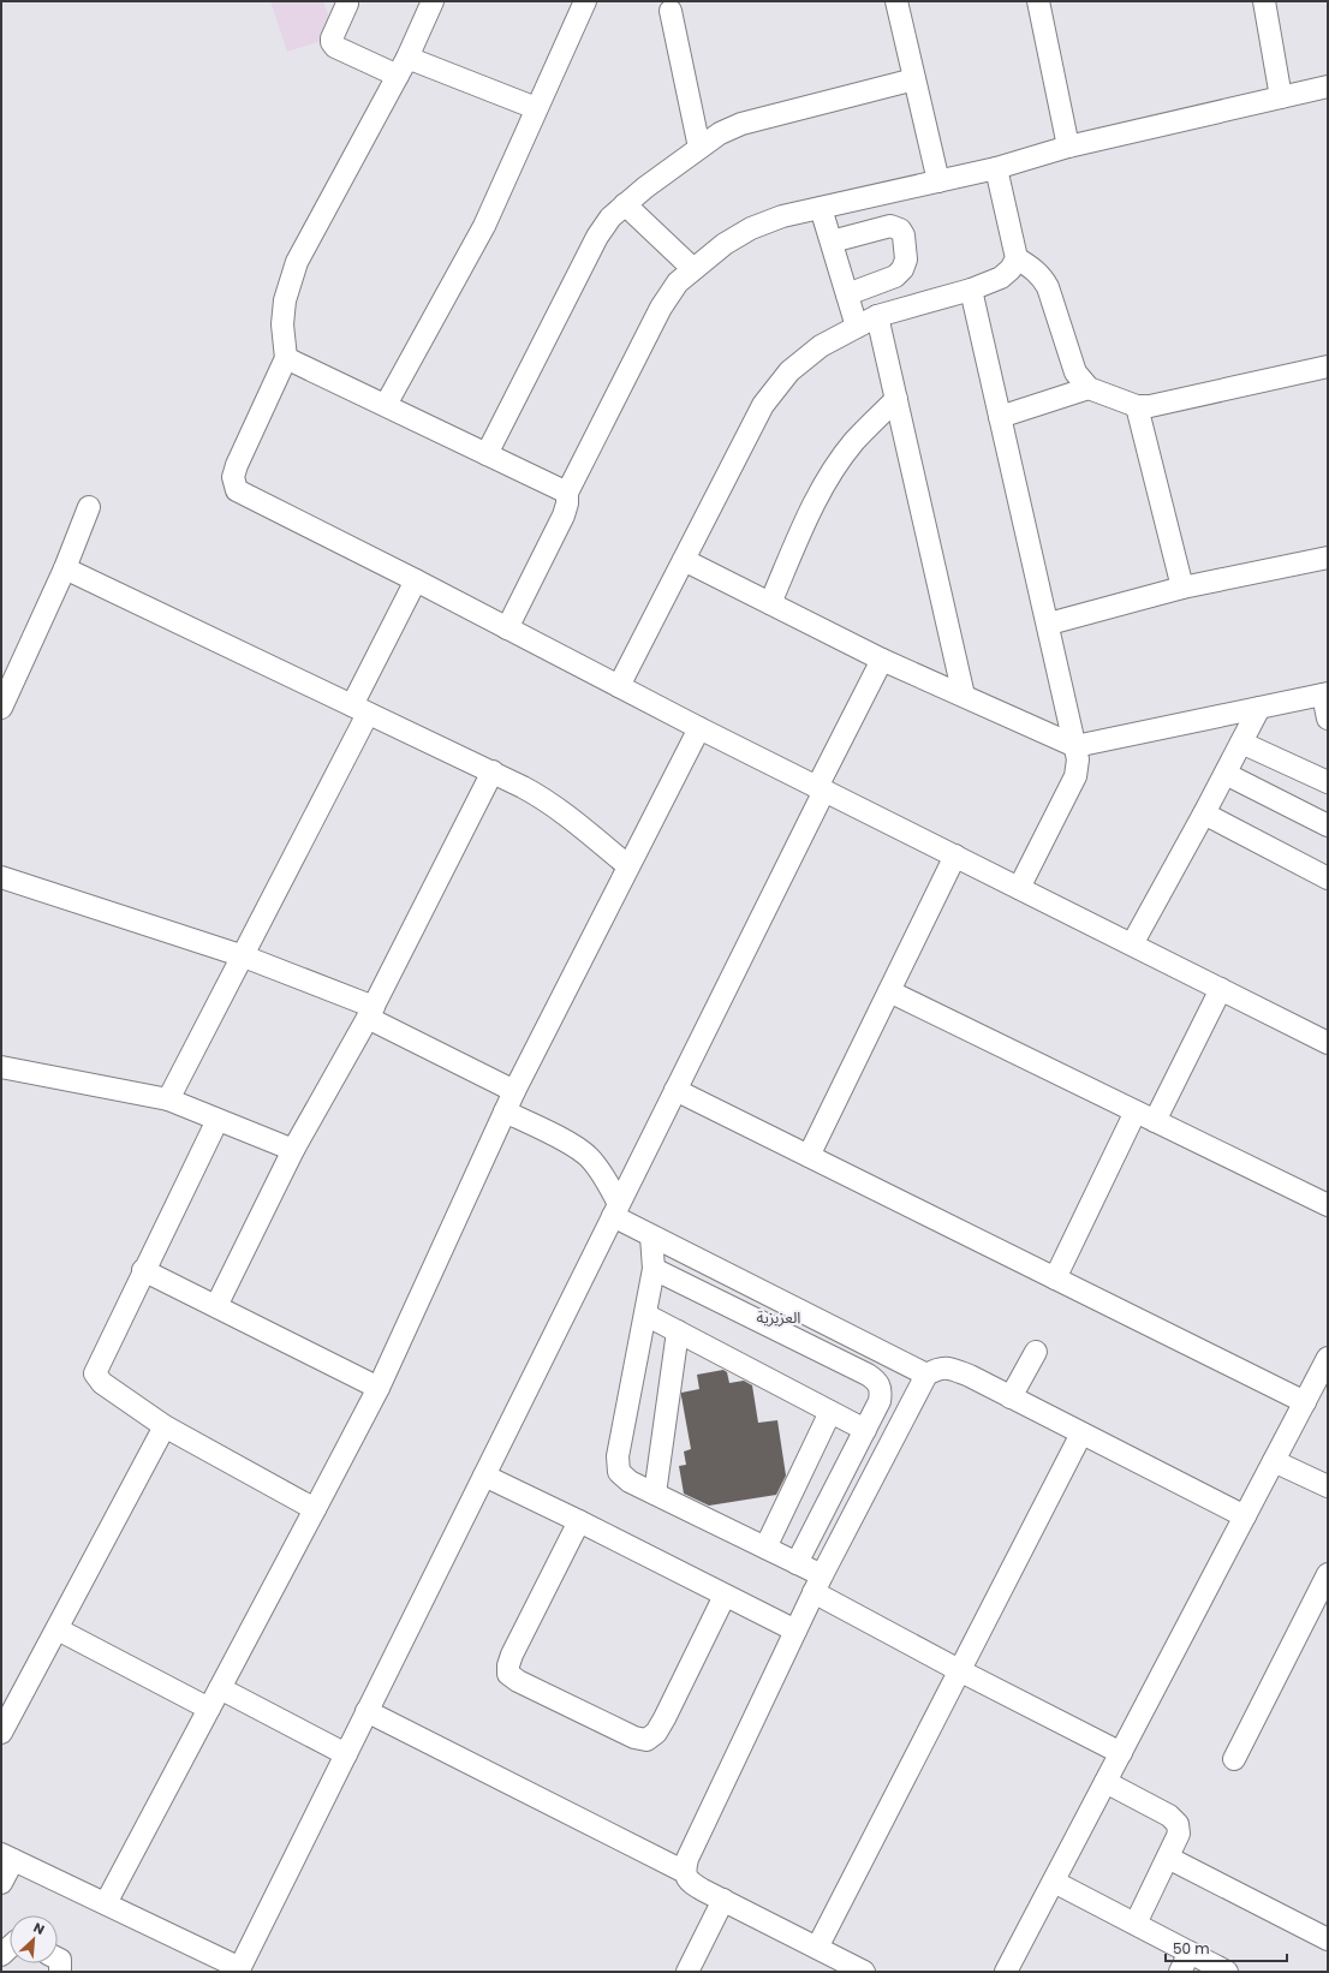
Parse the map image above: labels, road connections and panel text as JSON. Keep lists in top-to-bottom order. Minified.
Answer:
{"districts":["العزيزية"],"scale_bar":"50 m","north":"top right"}
